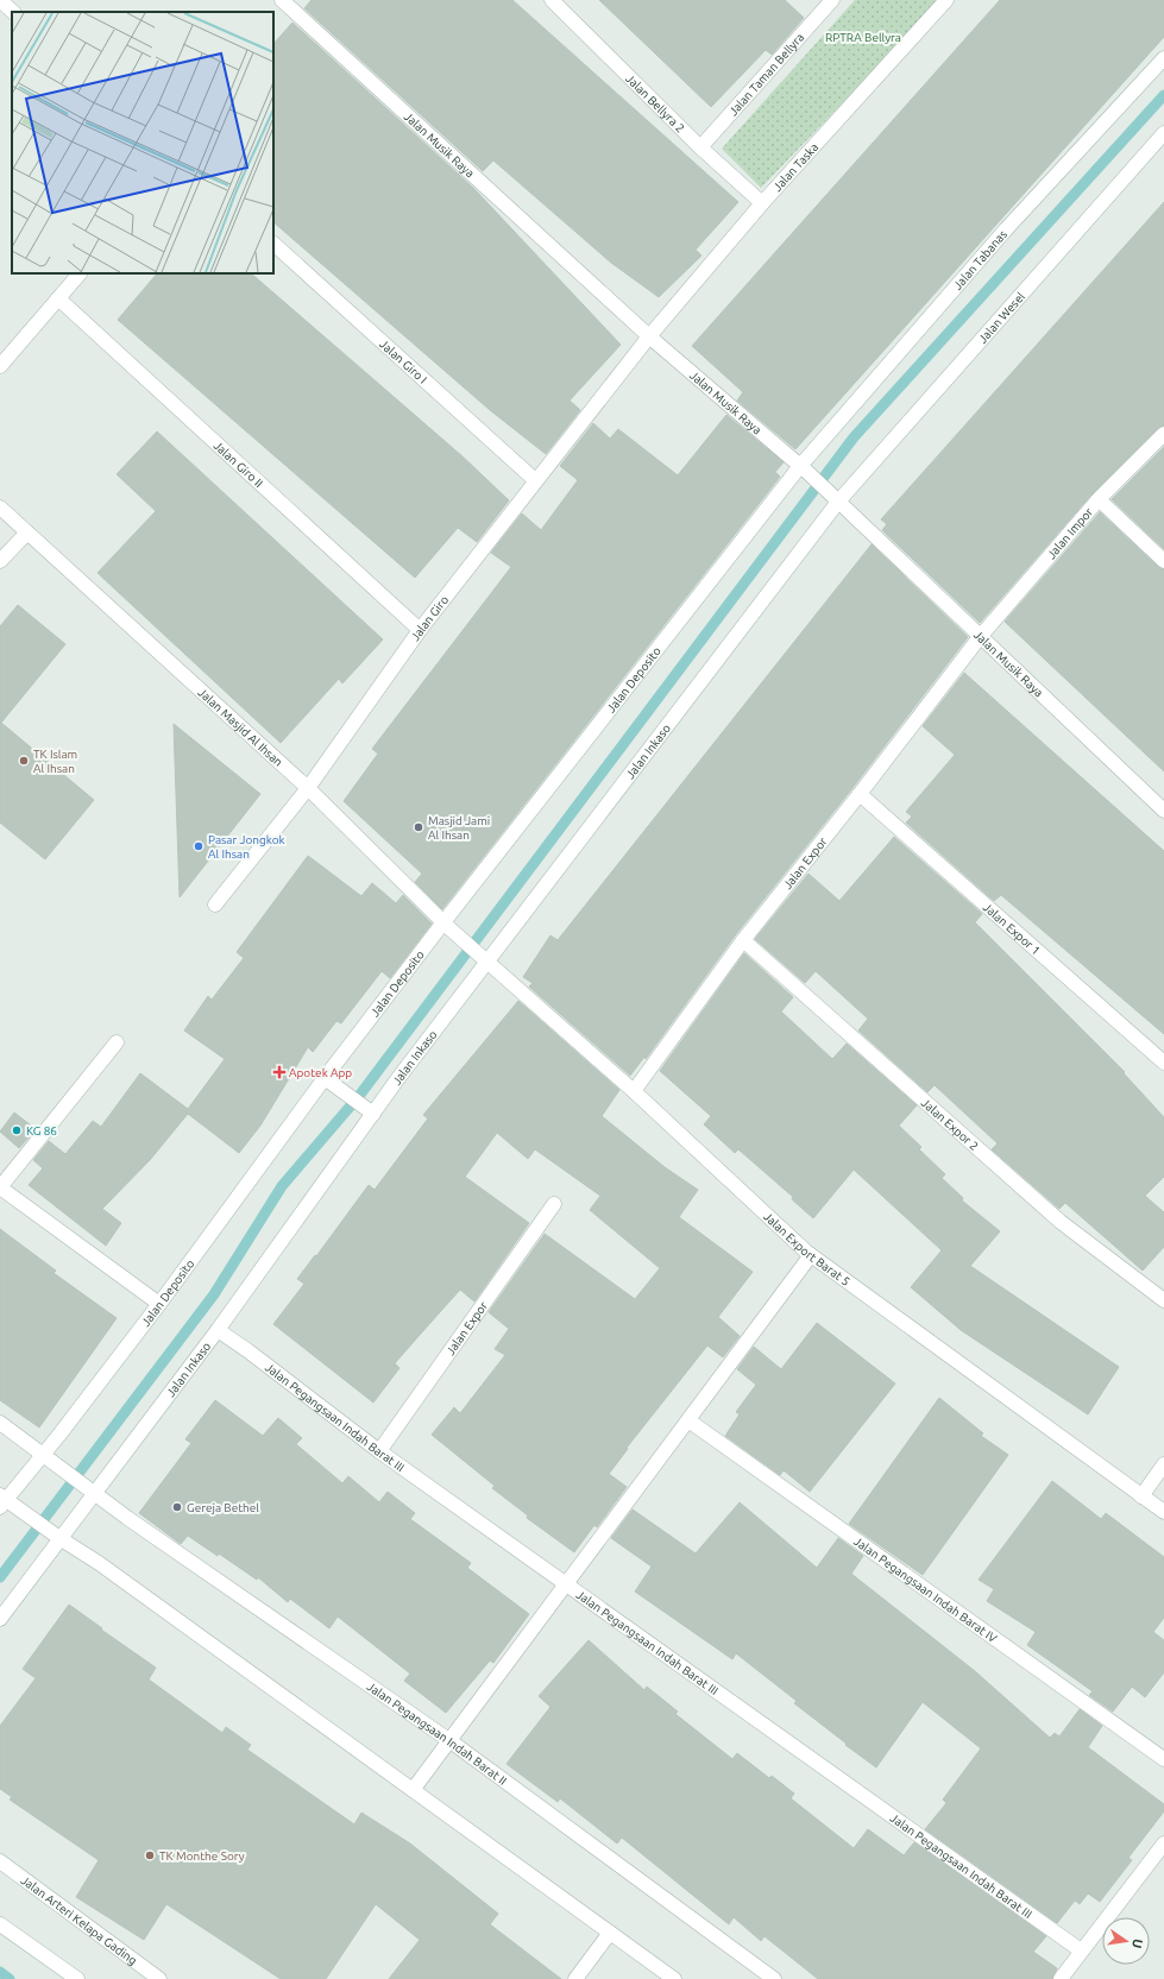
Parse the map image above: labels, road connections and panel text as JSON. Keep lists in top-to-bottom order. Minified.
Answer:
{"streets":{"street":["Jalan Taman Bellyra","Jalan Bellyra 2","Jalan Musik Raya","Jalan Taska","Jalan Tabanas","Jalan Wesel","Jalan Giro I","Jalan Giro II","Jalan Impor","Jalan Giro","Jalan Deposito","Jalan Masjid Al Ihsan","Jalan Inkaso","Jalan Expor","Jalan Expor 1","Jalan Expor 2","Jalan Export Barat 5","Jalan Pegangsaan Indah Barat III","Jalan Pegangsaan Indah Barat IV","Jalan Pegangsaan Indah Barat II","Jalan Arteri Kelapa Gading"]},"crossings":[["Jalan Taman Bellyra","Jalan Bellyra 2"],["Jalan Bellyra 2","Jalan Taska"],["Jalan Musik Raya","Jalan Taska"],["Jalan Musik Raya","Jalan Tabanas"],["Jalan Musik Raya","Jalan Wesel"],["Jalan Musik Raya","Jalan Impor"],["Jalan Musik Raya","Jalan Giro"],["Jalan Musik Raya","Jalan Deposito"],["Jalan Musik Raya","Jalan Inkaso"],["Jalan Musik Raya","Jalan Expor"],["Jalan Taska","Jalan Giro"],["Jalan Tabanas","Jalan Deposito"],["Jalan Wesel","Jalan Inkaso"],["Jalan Giro I","Jalan Giro"],["Jalan Giro II","Jalan Giro"],["Jalan Impor","Jalan Expor"],["Jalan Giro","Jalan Masjid Al Ihsan"],["Jalan Deposito","Jalan Masjid Al Ihsan"],["Jalan Deposito","Jalan Pegangsaan Indah Barat II"],["Jalan Masjid Al Ihsan","Jalan Export Barat 5"],["Jalan Inkaso","Jalan Export Barat 5"],["Jalan Inkaso","Jalan Pegangsaan Indah Barat III"],["Jalan Inkaso","Jalan Pegangsaan Indah Barat II"],["Jalan Expor","Jalan Expor 1"],["Jalan Expor","Jalan Expor 2"],["Jalan Expor","Jalan Export Barat 5"],["Jalan Expor","Jalan Pegangsaan Indah Barat III"]],"parks":["RPTRA Bellyra"],"places":{"other":["TK Islam Al Ihsan","Masjid Jami Al Ihsan","Pasar Jongkok Al Ihsan","KG 86","Gereja Bethel","TK Monthe Sory"],"health":["Apotek App"]},"north":"right"}
